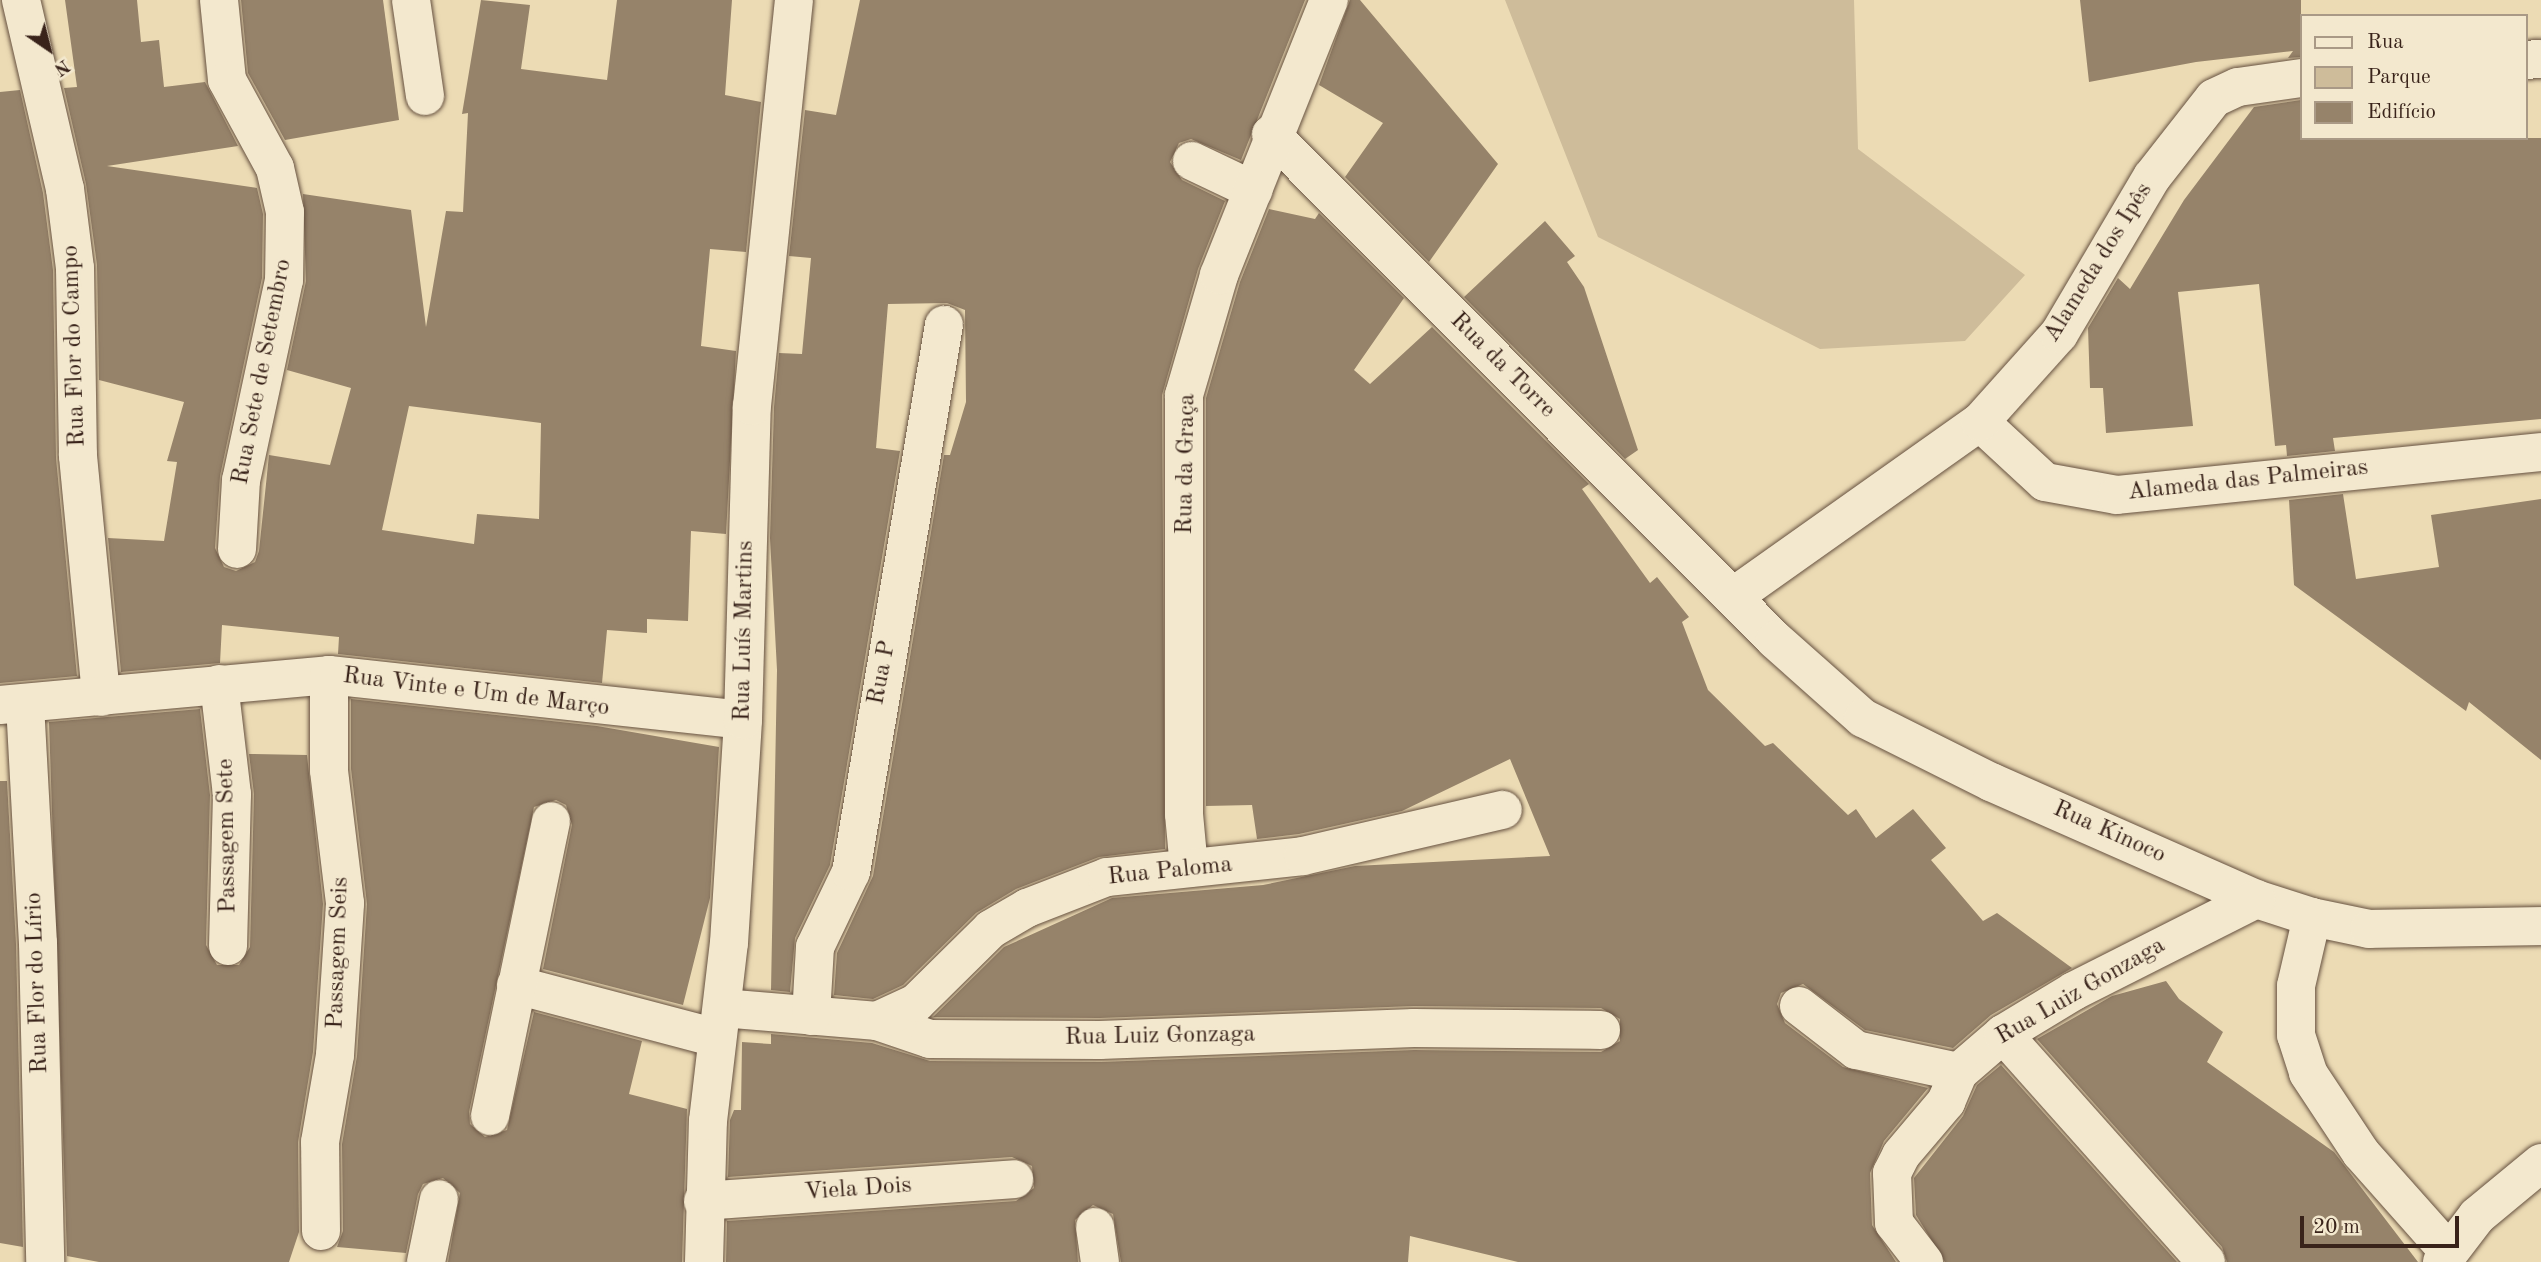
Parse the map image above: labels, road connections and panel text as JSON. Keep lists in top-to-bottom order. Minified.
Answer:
{"streets":{"street":["Alameda dos Ipês","Rua Flor do Campo","Rua da Torre","Rua Sete de Setembro","Rua da Graça","Alameda das Palmeiras","Rua Luís Martins","Rua P","Rua Vinte e Um de Março","Rua Kinoco","Passagem Sete","Rua Paloma","Passagem Seis","Rua Flor do Lírio","Rua Luiz Gonzaga","Viela Dois"]},"crossings":[["Alameda dos Ipês","Rua da Torre"],["Alameda dos Ipês","Alameda das Palmeiras"],["Alameda dos Ipês","Rua Kinoco"],["Rua Flor do Campo","Rua Vinte e Um de Março"],["Rua da Torre","Rua da Graça"],["Rua da Torre","Rua Kinoco"],["Rua da Graça","Rua Paloma"],["Rua Luís Martins","Rua Vinte e Um de Março"],["Rua Luís Martins","Rua Luiz Gonzaga"],["Rua Luís Martins","Viela Dois"],["Rua P","Rua Luiz Gonzaga"],["Rua Vinte e Um de Março","Passagem Sete"],["Rua Vinte e Um de Março","Passagem Seis"],["Rua Vinte e Um de Março","Rua Flor do Lírio"],["Rua Kinoco","Rua Luiz Gonzaga"],["Rua Paloma","Rua Luiz Gonzaga"]],"legend":["Rua","Parque","Edifício"],"scale_bar":"20 m","north":"bottom right"}
